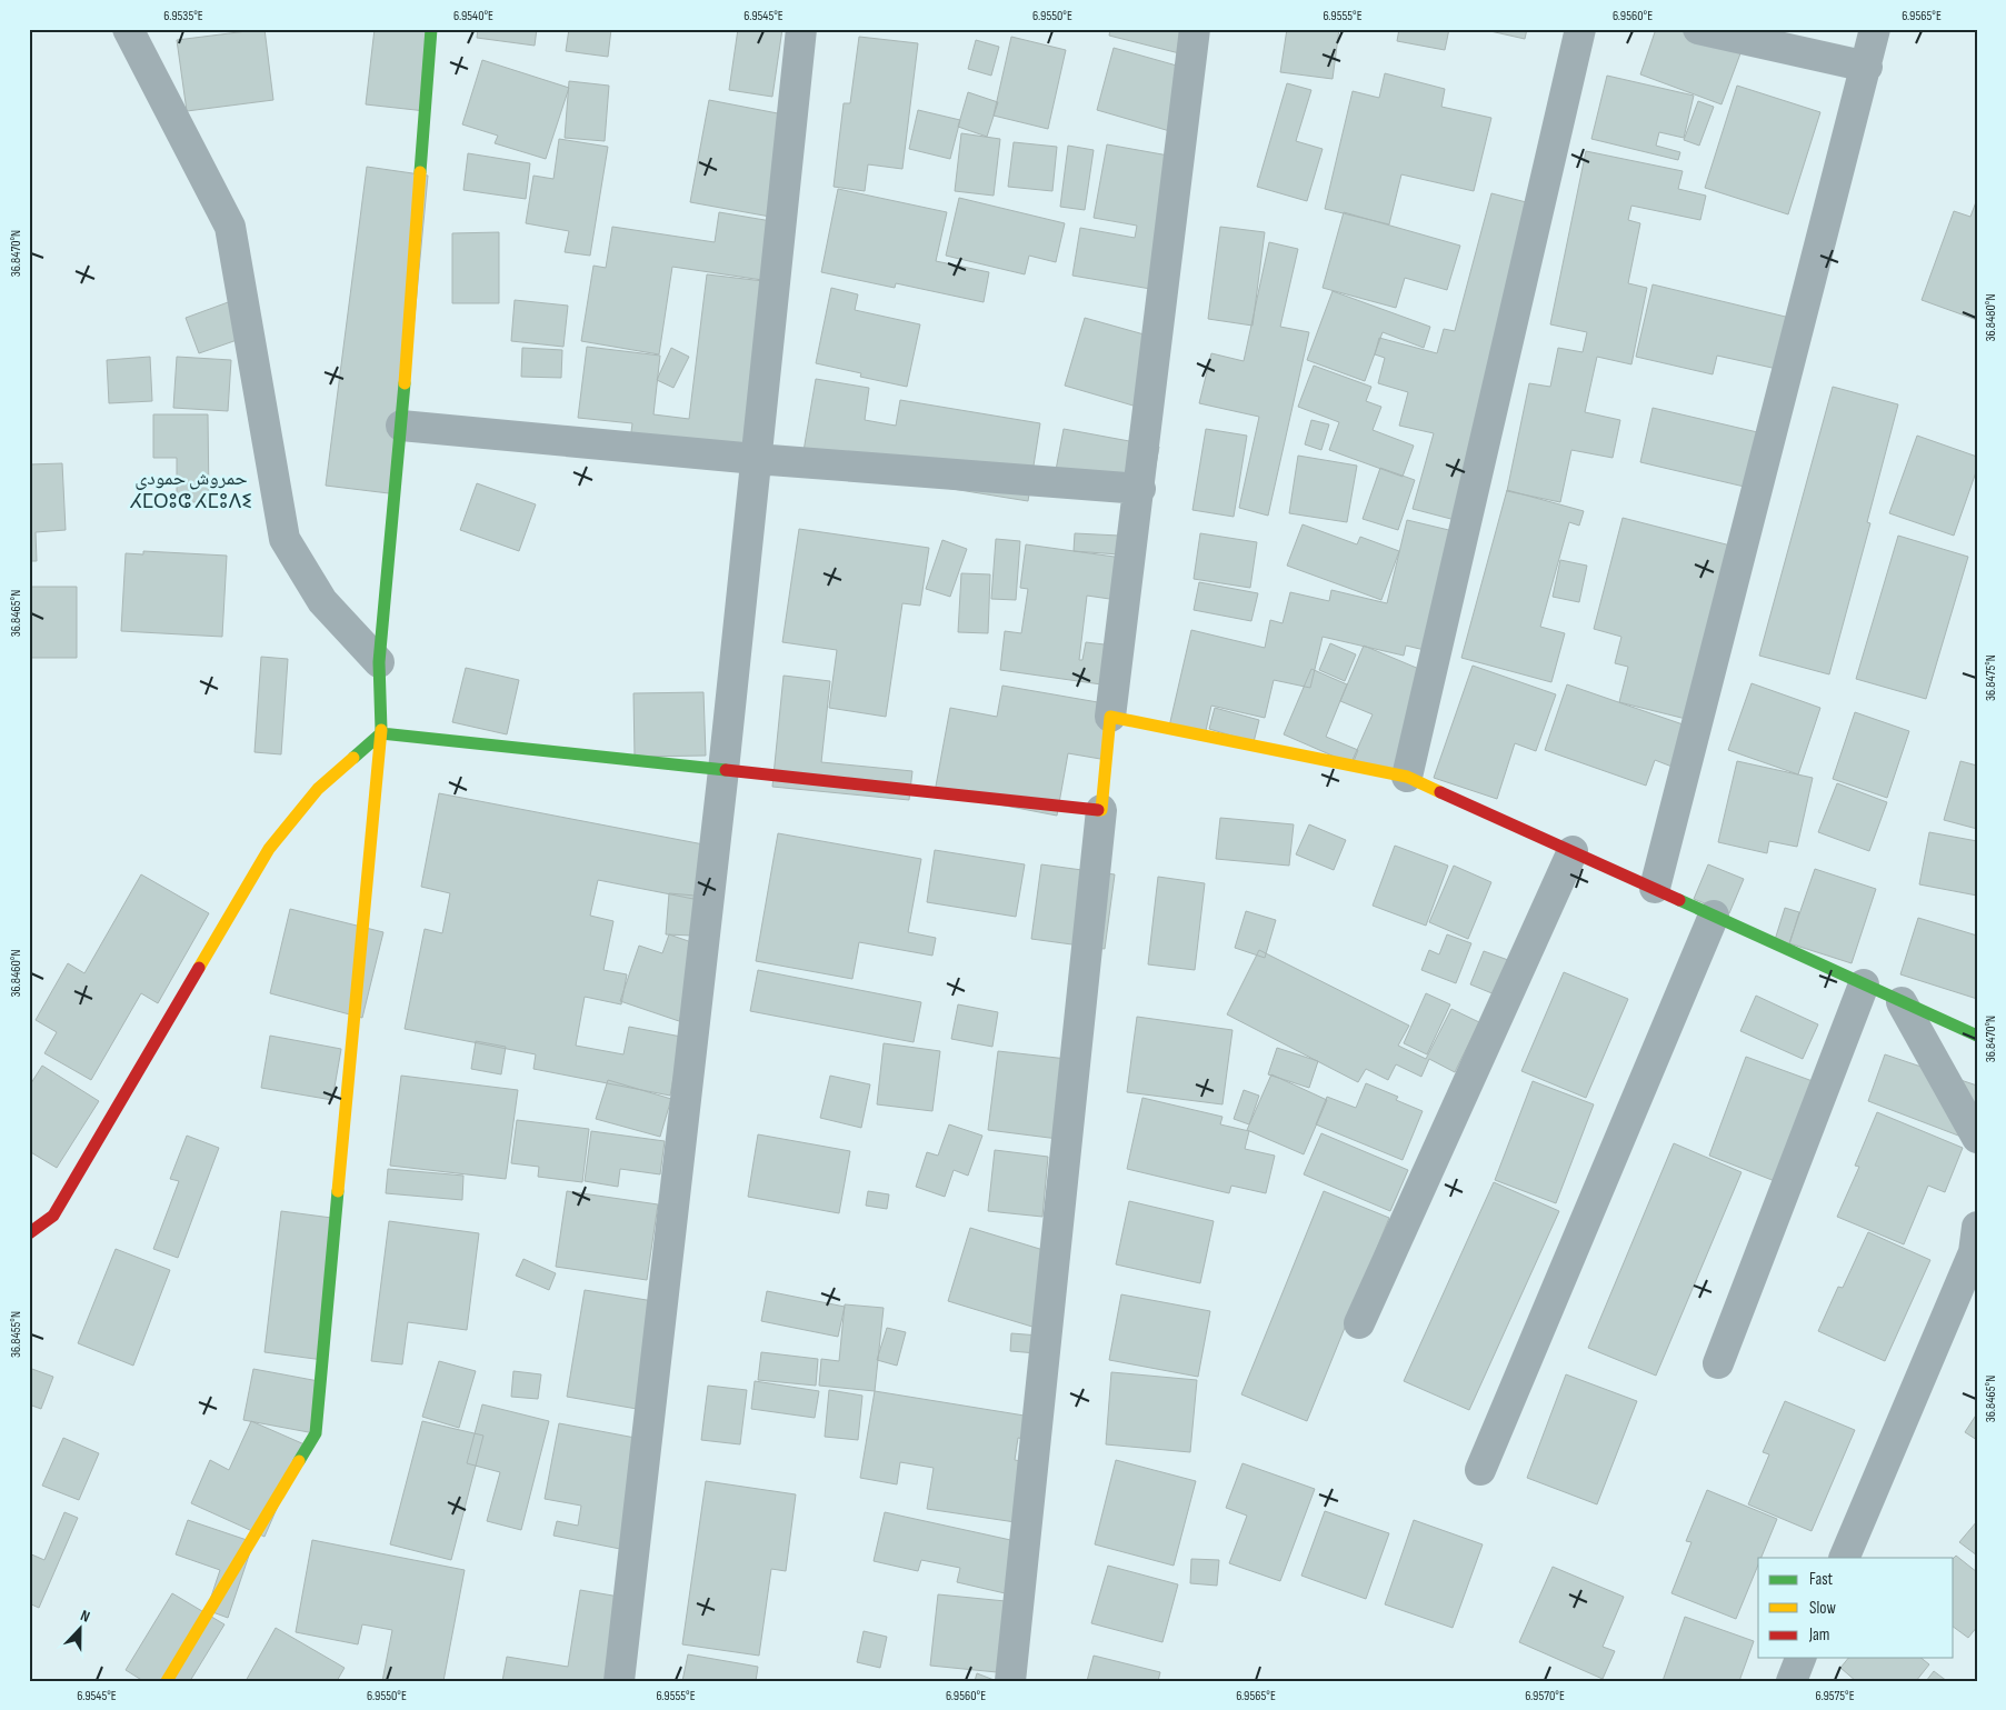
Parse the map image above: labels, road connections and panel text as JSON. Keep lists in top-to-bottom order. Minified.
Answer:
{"districts":["حمروش حمودي ⵃⵎⵔⵓⵛ ⵃⵎⵓⴷⵉ"],"legend":["Fast","Slow","Jam"],"north":"top","coordinates":["6.9535°E","6.9540°E","6.9545°E","6.9550°E","6.9555°E","6.9560°E","6.9565°E","36.8470°N","36.8480°N","36.8465°N","36.8475°N","36.8460°N","36.8455°N","6.9570°E","6.9575°E"]}
